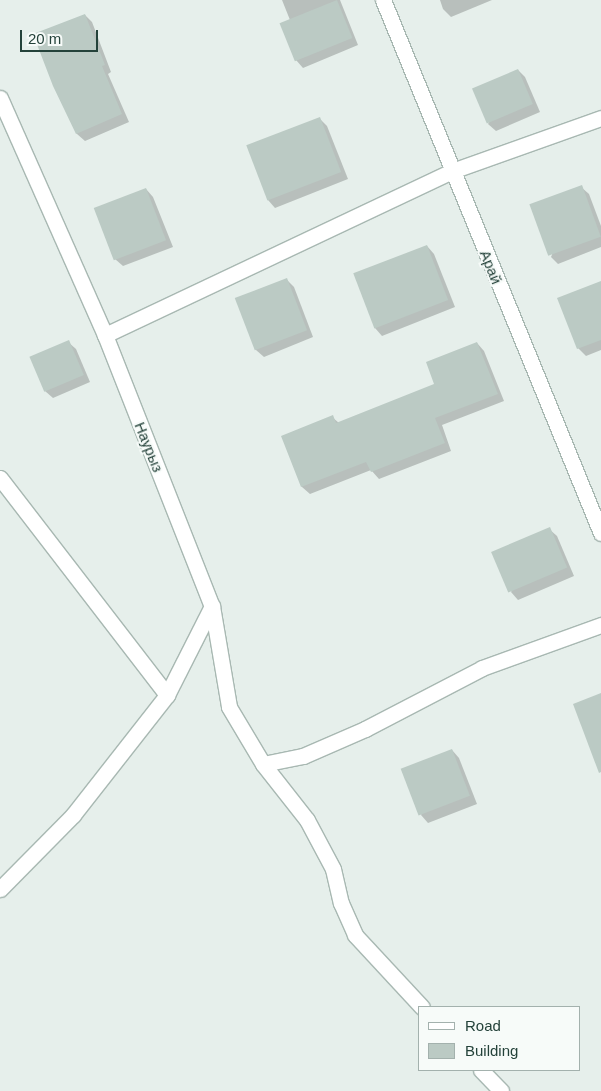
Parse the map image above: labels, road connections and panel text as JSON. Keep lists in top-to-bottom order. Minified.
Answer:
{"streets":{"street":["Арай","Наурыз"]},"legend":["Road","Building"],"scale_bar":"20 m"}
